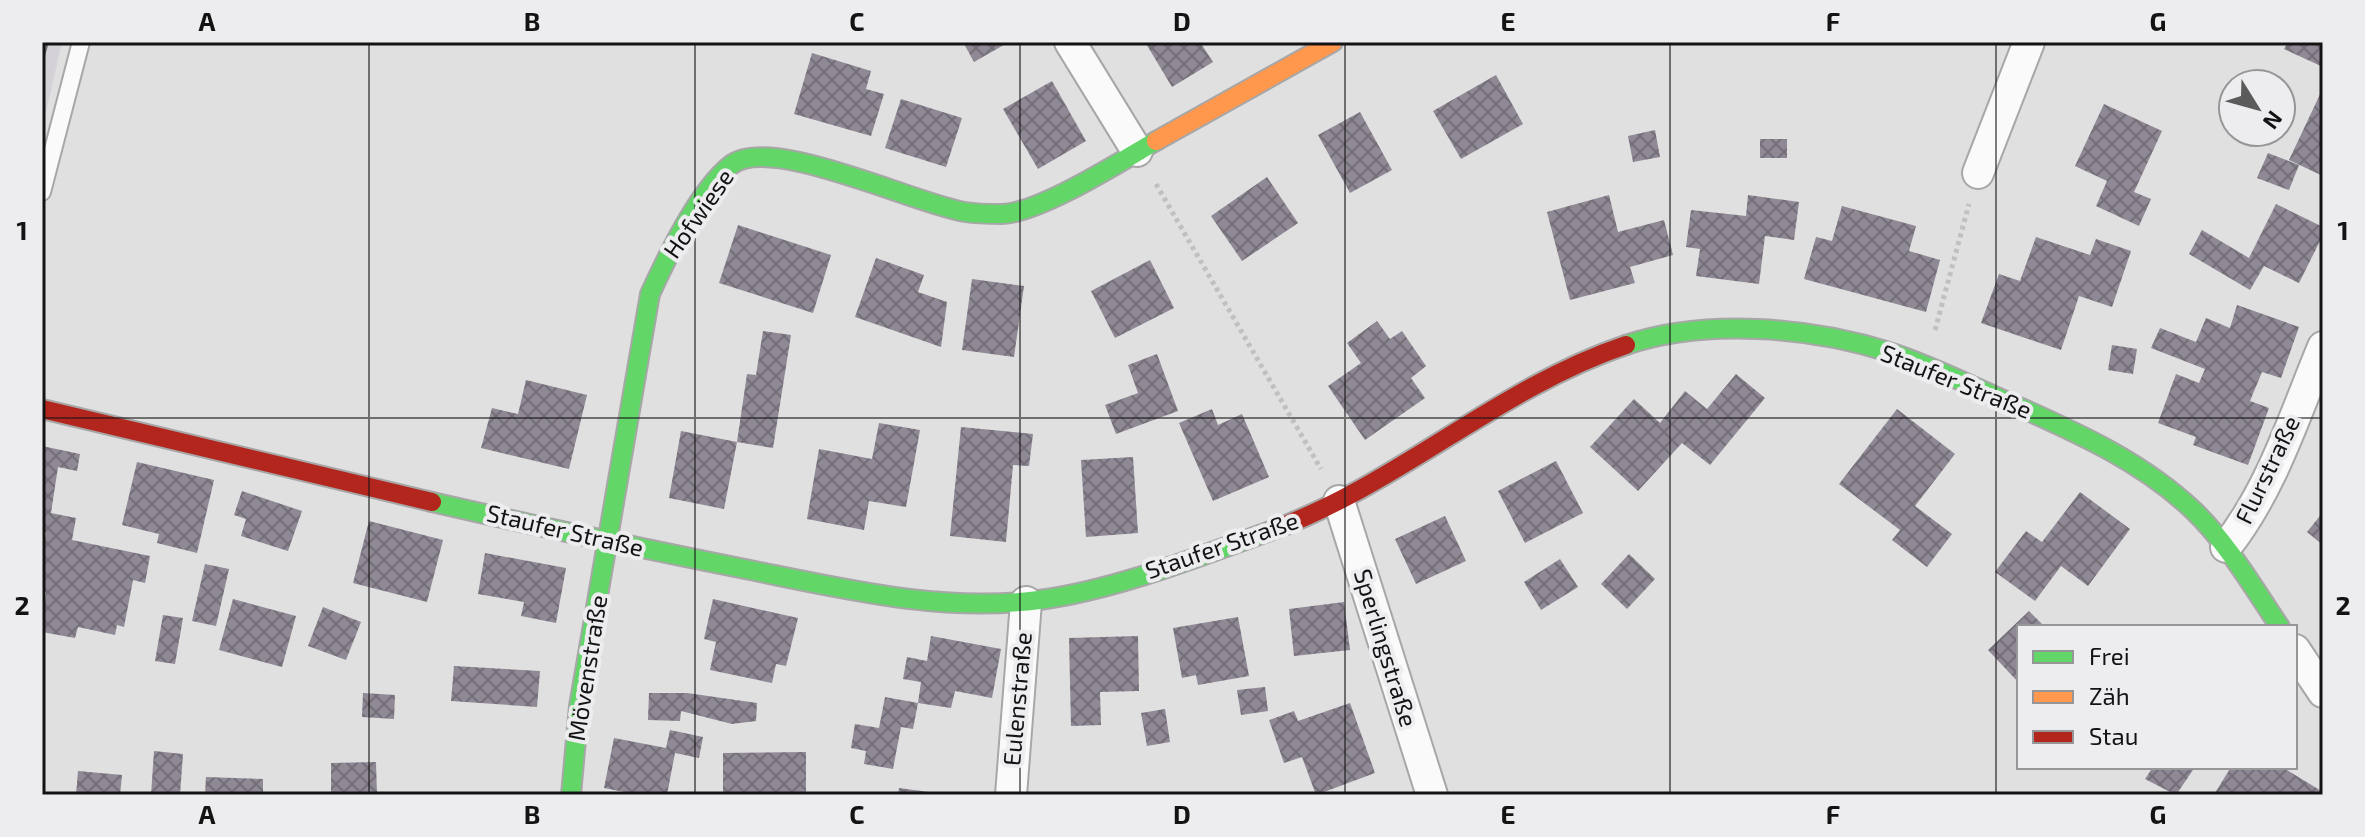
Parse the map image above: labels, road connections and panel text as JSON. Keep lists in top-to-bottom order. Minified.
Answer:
{"streets":{"street":["Hofwiese","Staufer Straße","Flurstraße","Sperlingstraße","Mövenstraße","Eulenstraße"]},"crossings":[["Hofwiese","Staufer Straße"],["Hofwiese","Mövenstraße"],["Staufer Straße","Flurstraße"],["Staufer Straße","Sperlingstraße"],["Staufer Straße","Mövenstraße"],["Staufer Straße","Eulenstraße"]],"legend":["Frei","Zäh","Stau"],"north":"bottom right","grid":{"columns":["A","B","C","D","E","F","G"],"rows":["1","2"]}}
